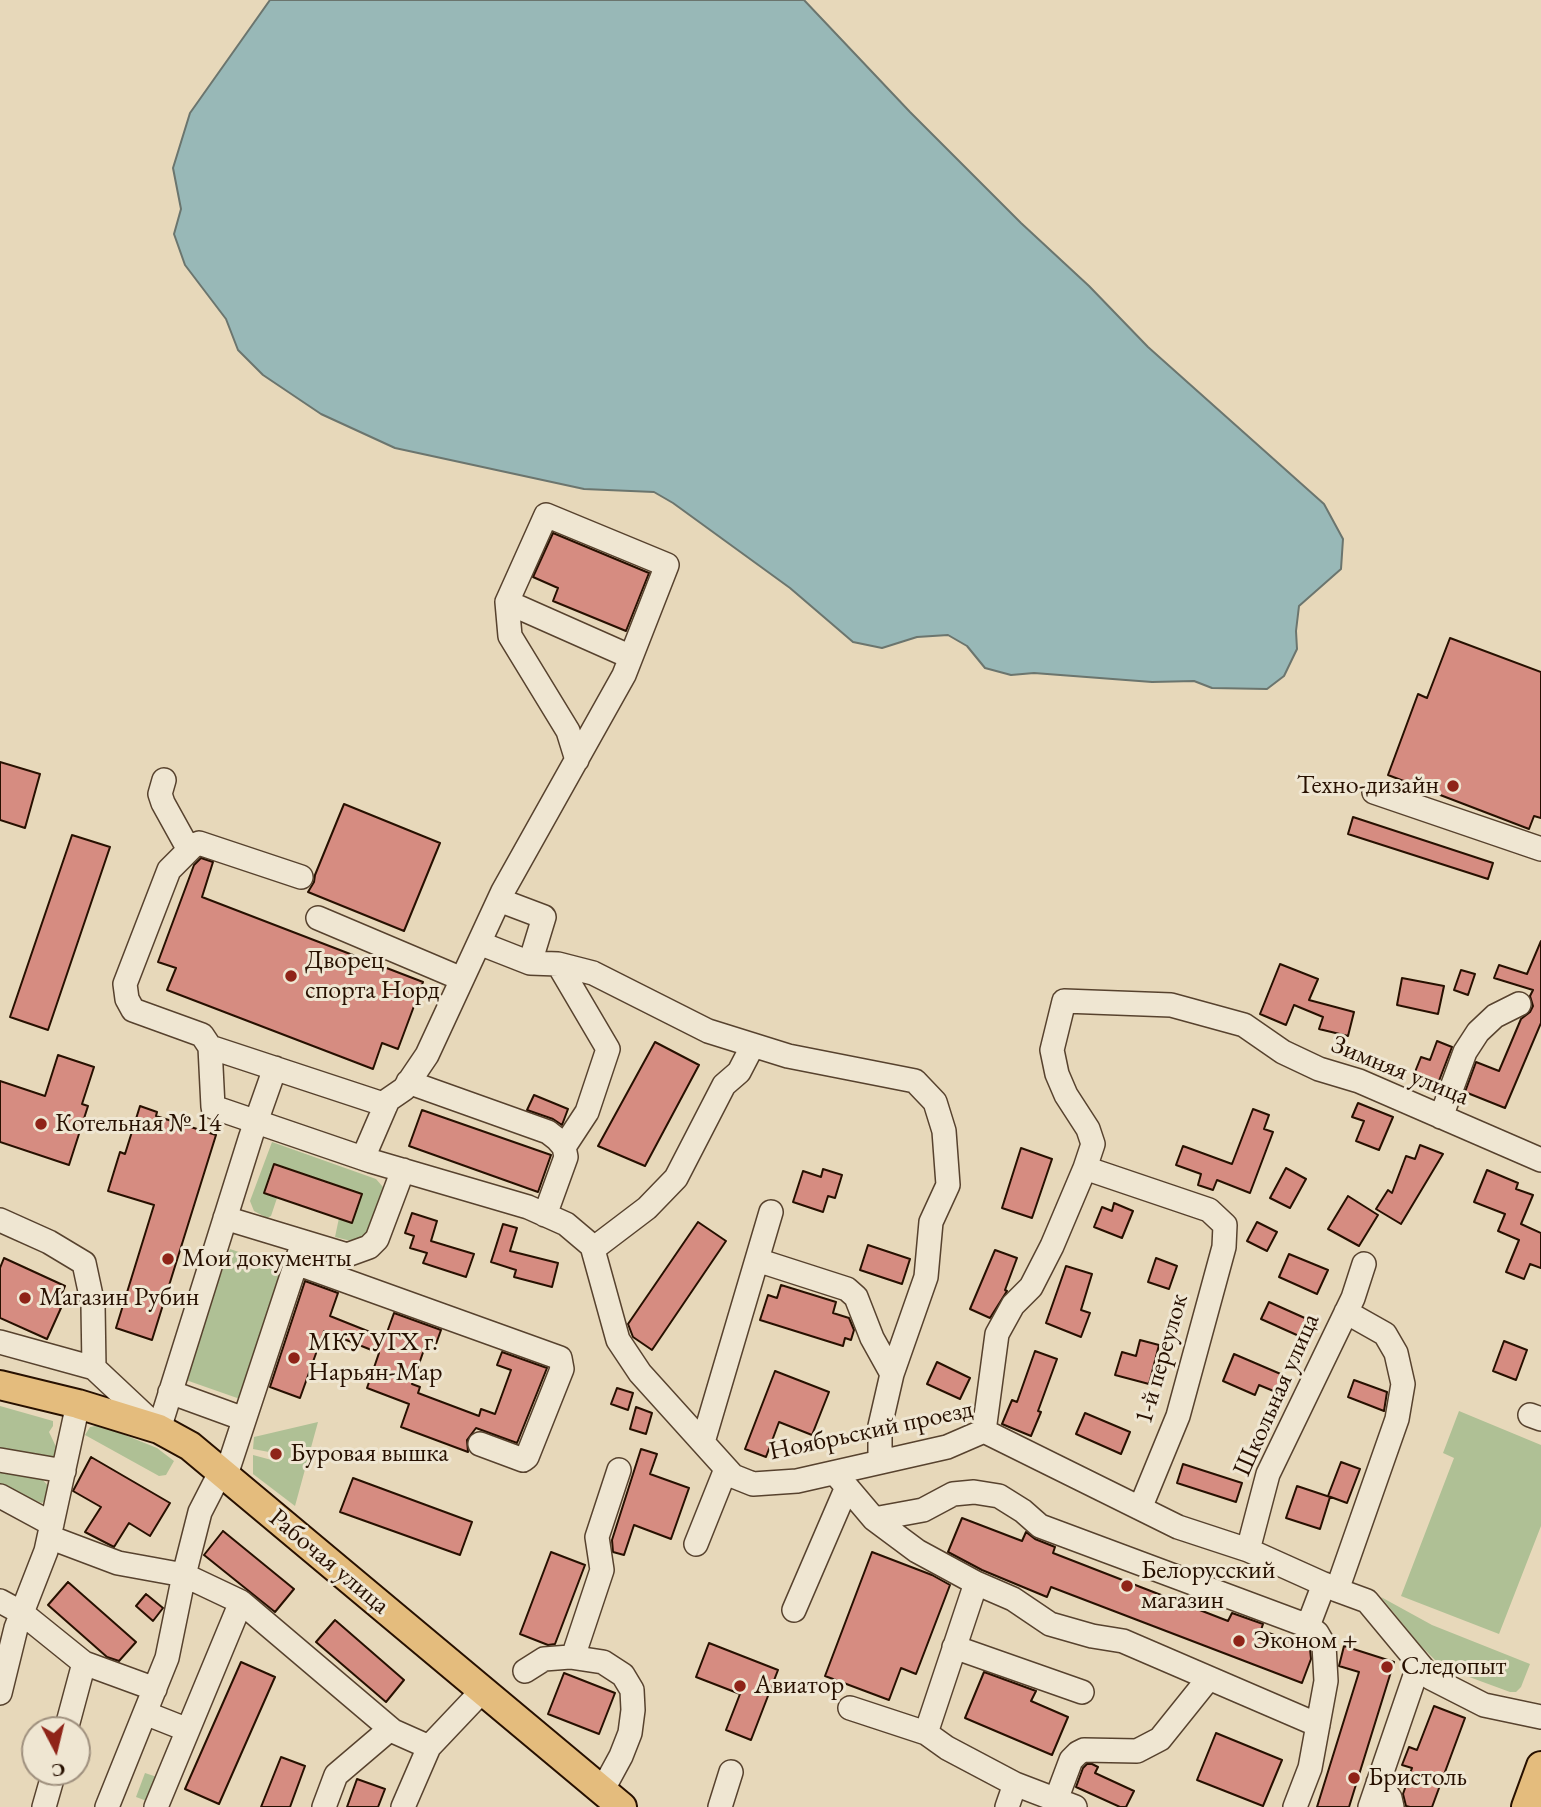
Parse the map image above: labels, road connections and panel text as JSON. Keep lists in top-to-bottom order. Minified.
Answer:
{"streets":{"main road":["Рабочая улица"],"street":["Зимняя улица","1-й переулок","Школьная улица","Ноябрьский проезд"]},"crossings":[["Зимняя улица","1-й переулок"],["1-й переулок","Ноябрьский проезд"],["Школьная улица","Ноябрьский проезд"]],"places":["Техно-дизайн","Дворец спорта Норд","Котельная № 14","Мои документы","Магазин Рубин","МКУ УГХ г. Нарьян-Мар","Буровая вышка","Белорусский магазин","Эконом +","Следопыт","Авиатор","Бристоль"],"north":"bottom"}
